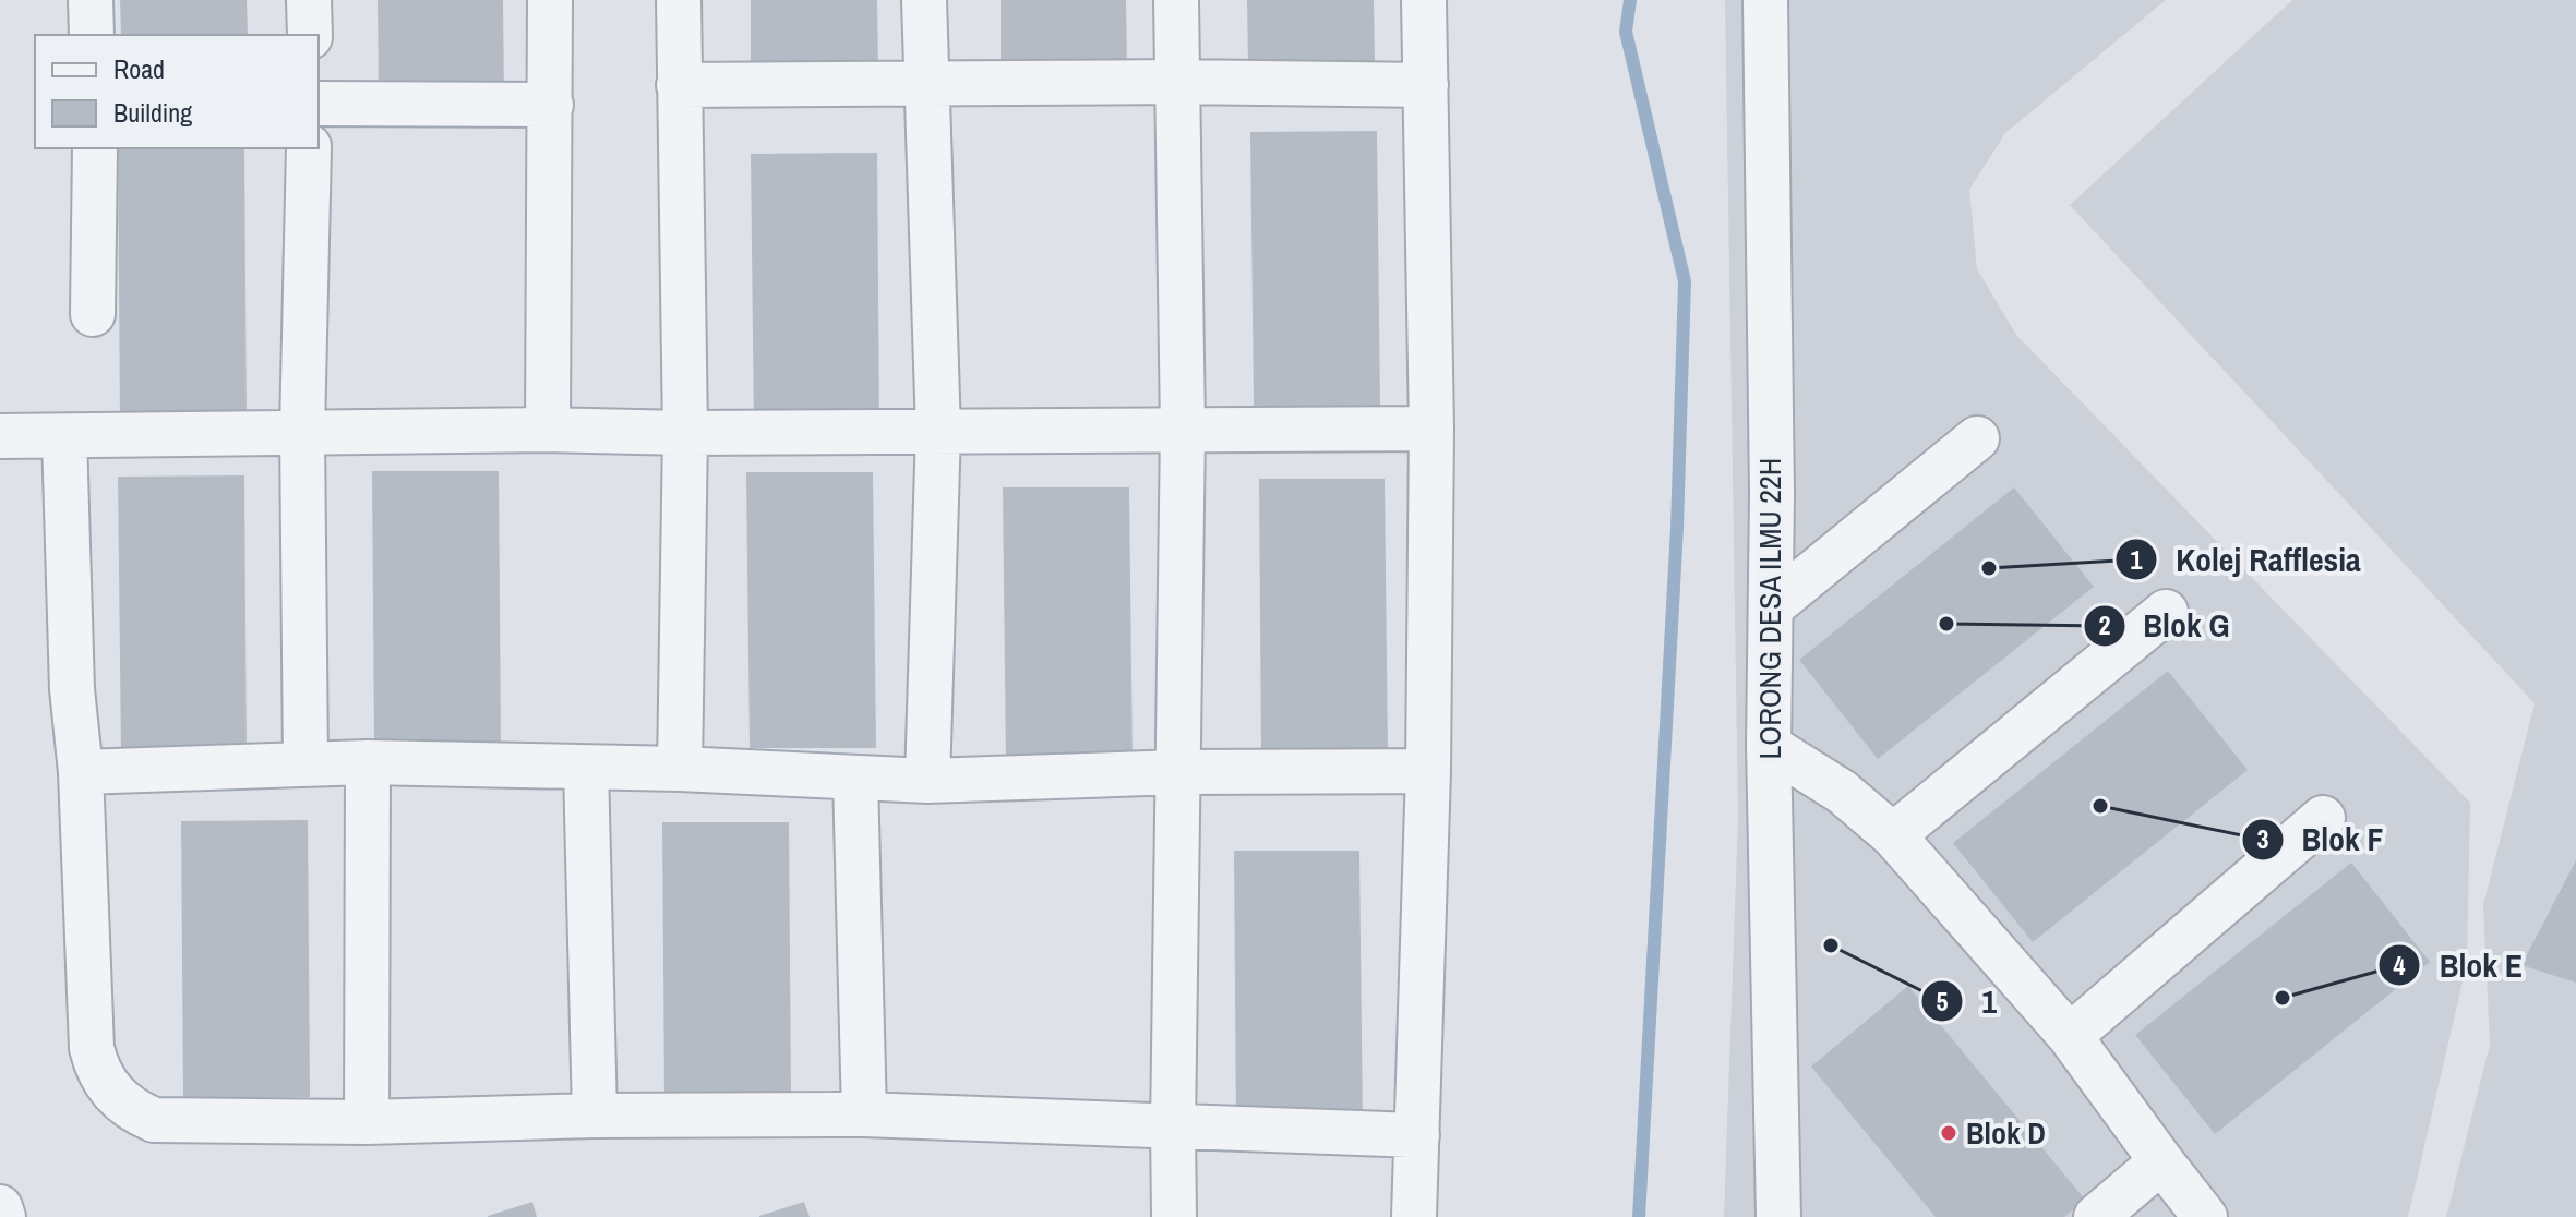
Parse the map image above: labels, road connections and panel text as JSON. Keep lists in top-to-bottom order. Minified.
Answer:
{"streets":{"street":["LORONG DESA ILMU 22H"]},"places":["Kolej Rafflesia","Blok G","Blok F","1","Blok E","Blok D"],"legend":["Road","Building"]}
